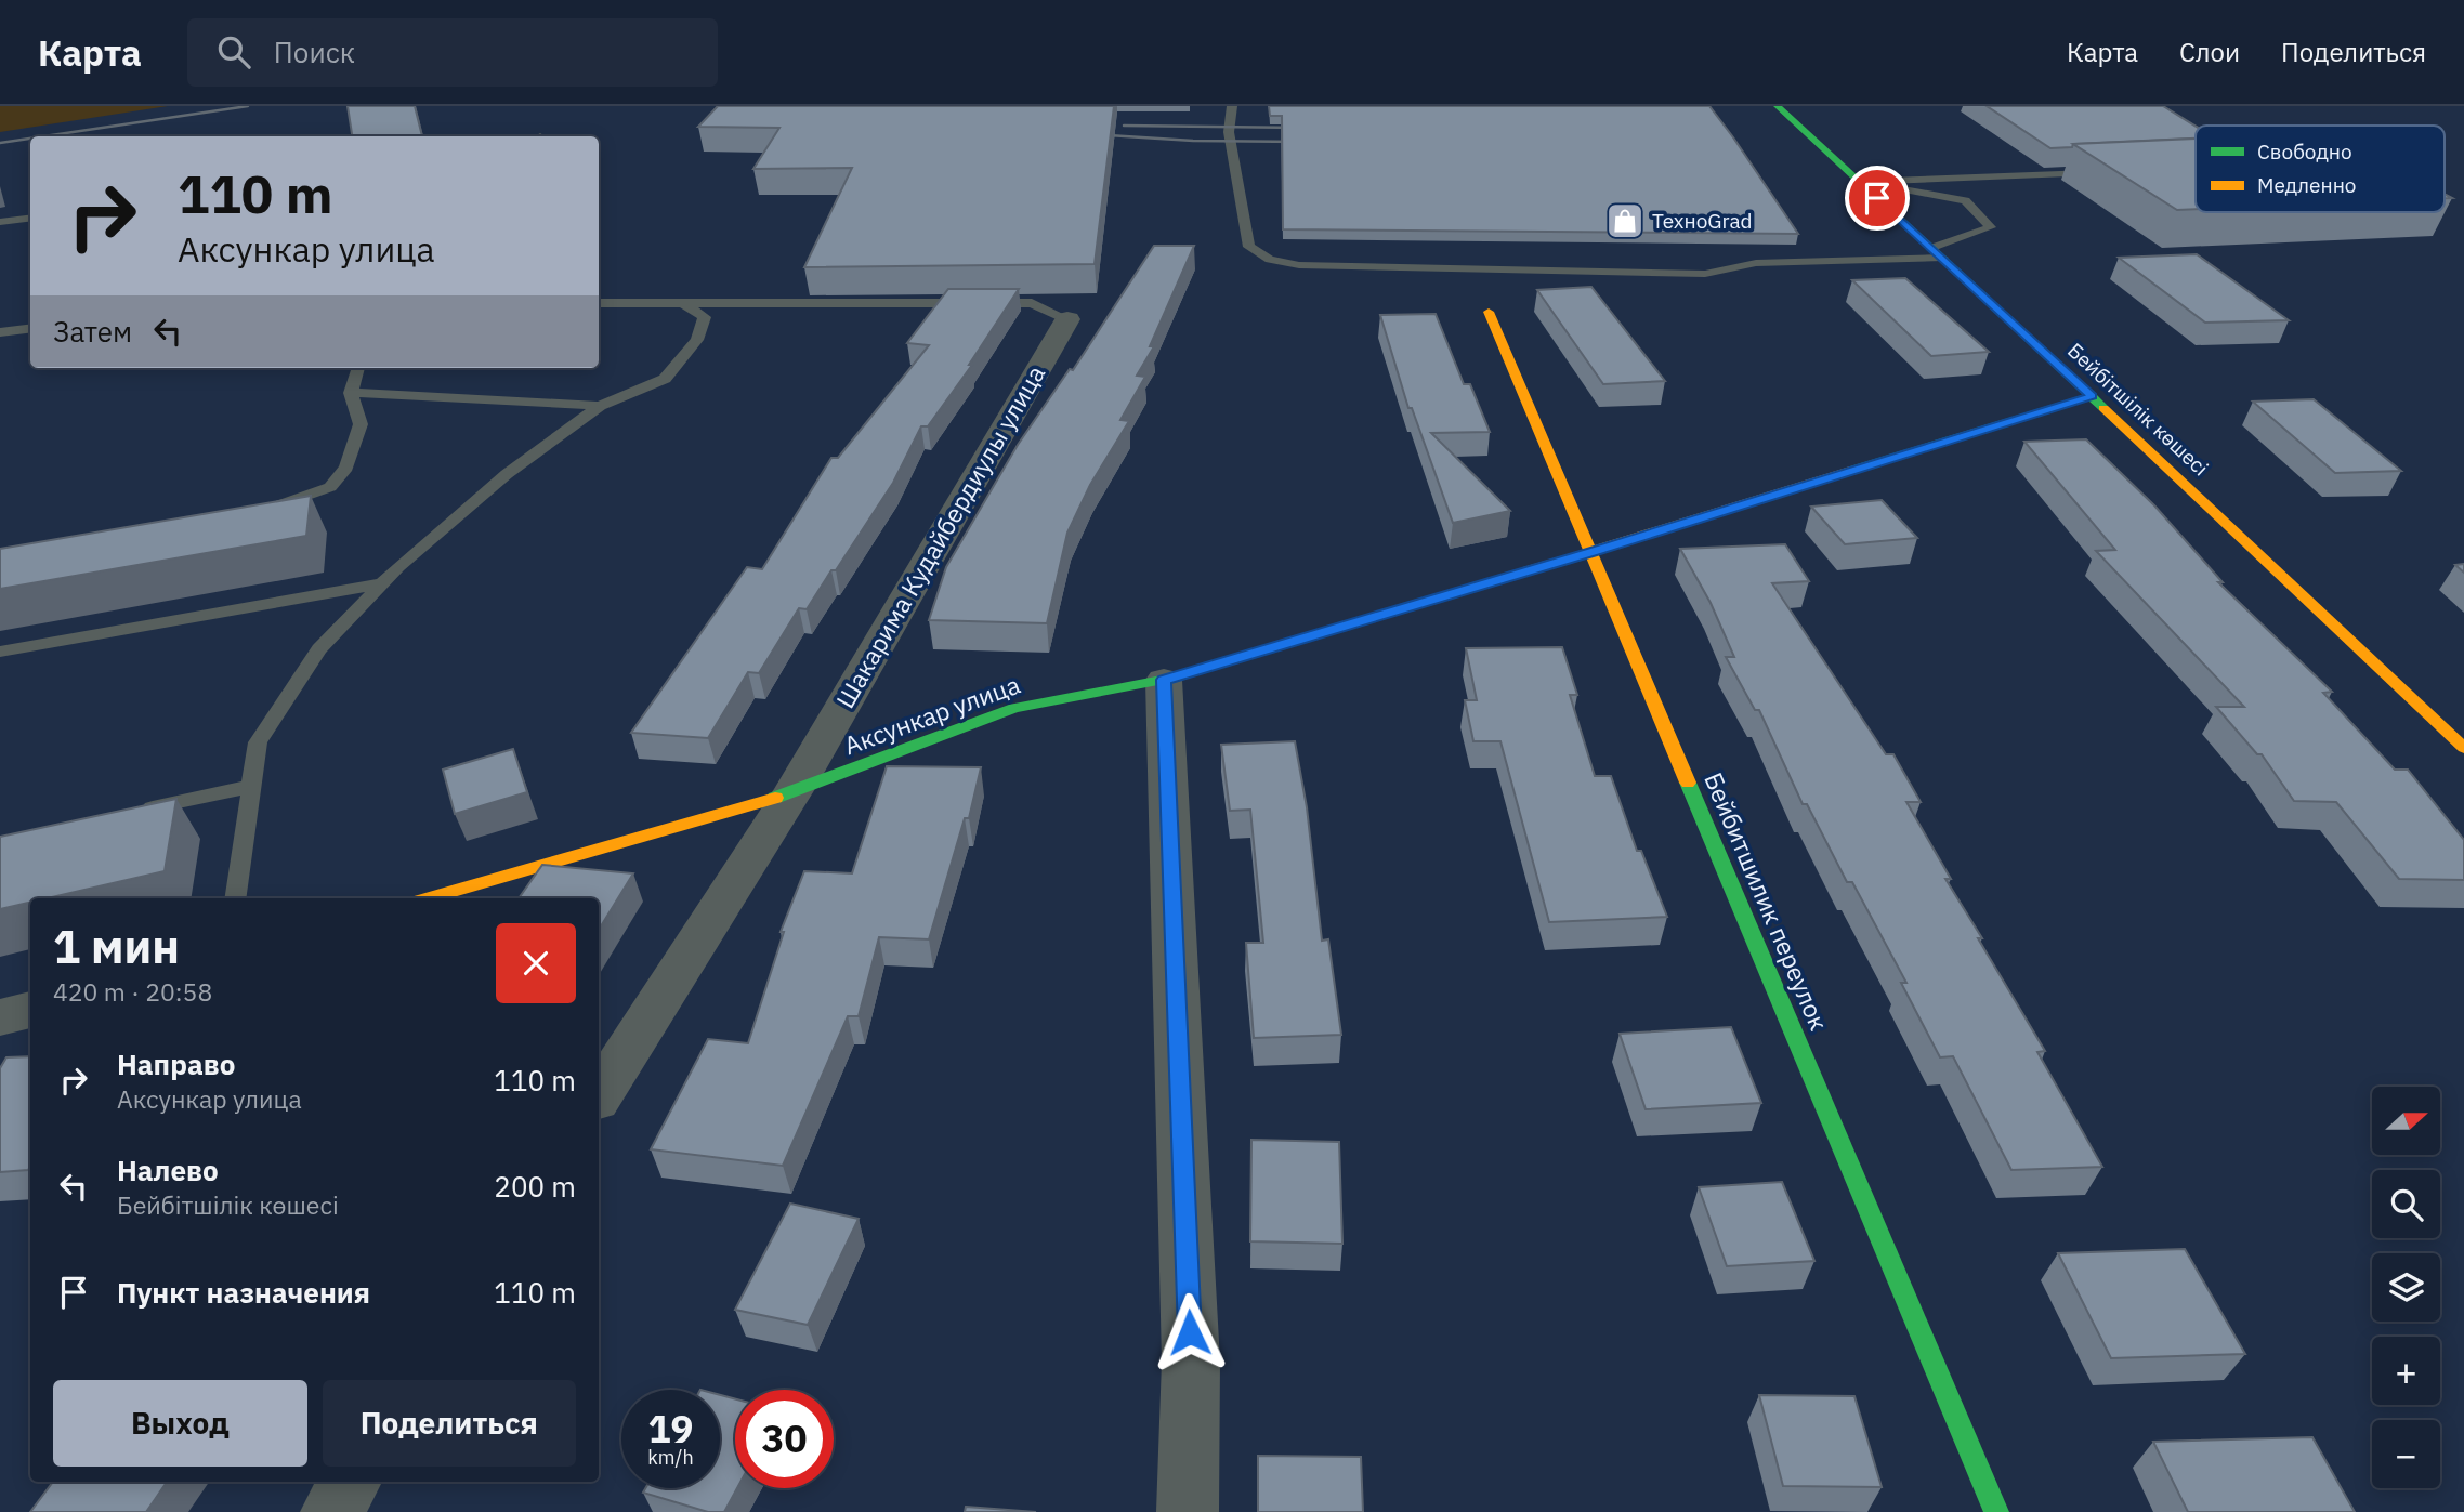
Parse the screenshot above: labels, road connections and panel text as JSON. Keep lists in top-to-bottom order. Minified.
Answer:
{"streets":{"street":["Бейбітшілік көшесі","Шакарима Кудайбердиулы улица","Аксункар улица","Бейбитшилик переулок"]},"crossings":[["Бейбітшілік көшесі","Аксункар улица"],["Шакарима Кудайбердиулы улица","Аксункар улица"],["Аксункар улица","Бейбитшилик переулок"]],"places":{"shop":["ТехноGrad"]},"legend":["Свободно","Медленно"],"north":"right","page":{"header":"Карта","search":"Поиск","nav":["Карта","Слои","Поделиться"],"turn":["110 m","Аксункар улица"],"then":"Затем","heading":["1 мин","420 m · 20:58"],"list":[{"name":"Направо","note":"Аксункар улица","value":"110 m"},{"name":"Налево","note":"Бейбітшілік көшесі","value":"200 m"},{"name":"Пункт назначения","value":"110 m"}],"map_buttons":["+","−"],"buttons":["Выход","Поделиться"],"speed":"19 km/h","limit":"30"}}
